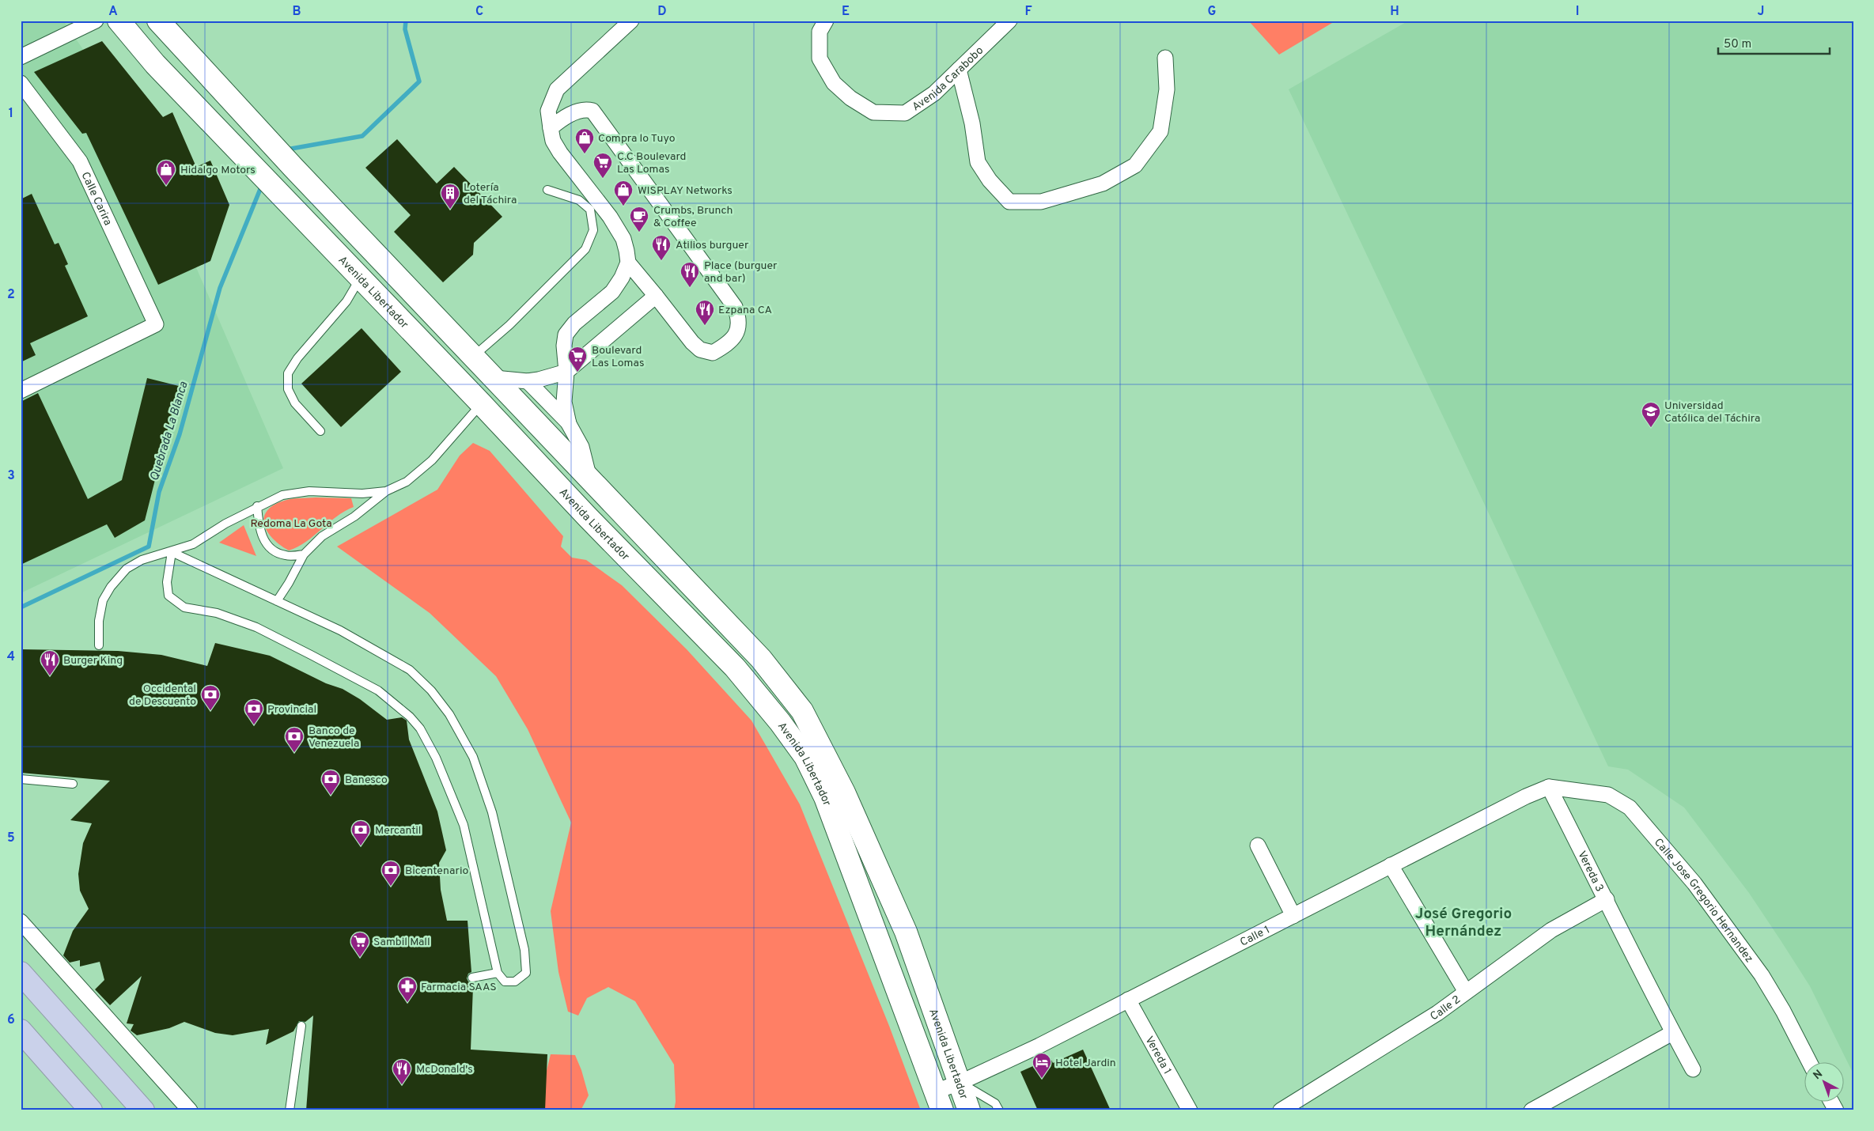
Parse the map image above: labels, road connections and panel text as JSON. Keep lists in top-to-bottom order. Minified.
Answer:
{"streets":{"main road":["Avenida Libertador"],"street":["Avenida Carabobo","Calle Carira","Vereda 3","Calle Jose Gregorio Hernandez","Calle 1","Calle 2","Vereda 1"]},"crossings":[["Avenida Libertador","Calle 1"],["Vereda 3","Calle Jose Gregorio Hernandez"],["Vereda 3","Calle 1"],["Vereda 3","Calle 2"],["Calle Jose Gregorio Hernandez","Calle 1"],["Calle 1","Vereda 1"]],"districts":["José Gregorio Hernández"],"water":["Quebrada La Blanca"],"parks":["Redoma La Gota"],"places":{"shop":["Compra lo Tuyo","Hidalgo Motors","WISPLAY Networks"],"supermarket":["C.C Boulevard Las Lomas","Boulevard Las Lomas","Sambil Mall"],"building":["Lotería del Táchira"],"cafe":["Crumbs, Brunch & Coffee"],"restaurant":["Atilios burguer","Place (burguer and bar)","Ezpana CA","Burger King","McDonald's"],"school or university":["Universidad Católica del Táchira"],"bank":["Occidental de Descuento","Provincial","Banco de Venezuela","Banesco","Mercantil","Bicentenario"],"pharmacy":["Farmacia SAAS"],"hotel":["Hotel Jardin"]},"scale_bar":"50 m","north":"top left","grid":{"columns":["A","B","C","D","E","F","G","H","I","J"],"rows":["1","2","3","4","5","6"]}}
